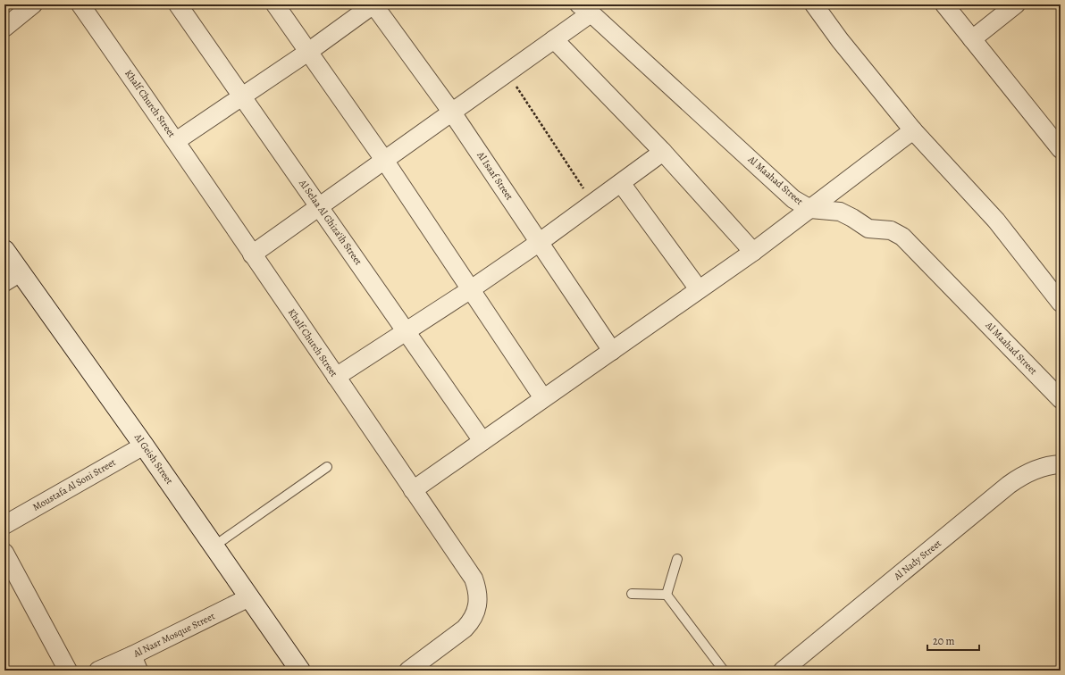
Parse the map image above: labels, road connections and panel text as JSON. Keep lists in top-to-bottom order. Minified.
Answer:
{"streets":{"main road":["Al Geish Street"],"street":["Khalf Church Street","Al Isaaf Street","Al Maahad Street","Al Selaa Al Ghiza'ih Street","Moustafa Al Soni Street","Al Nady Street","Al Nasr Mosque Street"]},"crossings":[["Al Geish Street","Moustafa Al Soni Street"],["Al Geish Street","Al Nasr Mosque Street"]],"scale_bar":"20 m"}
